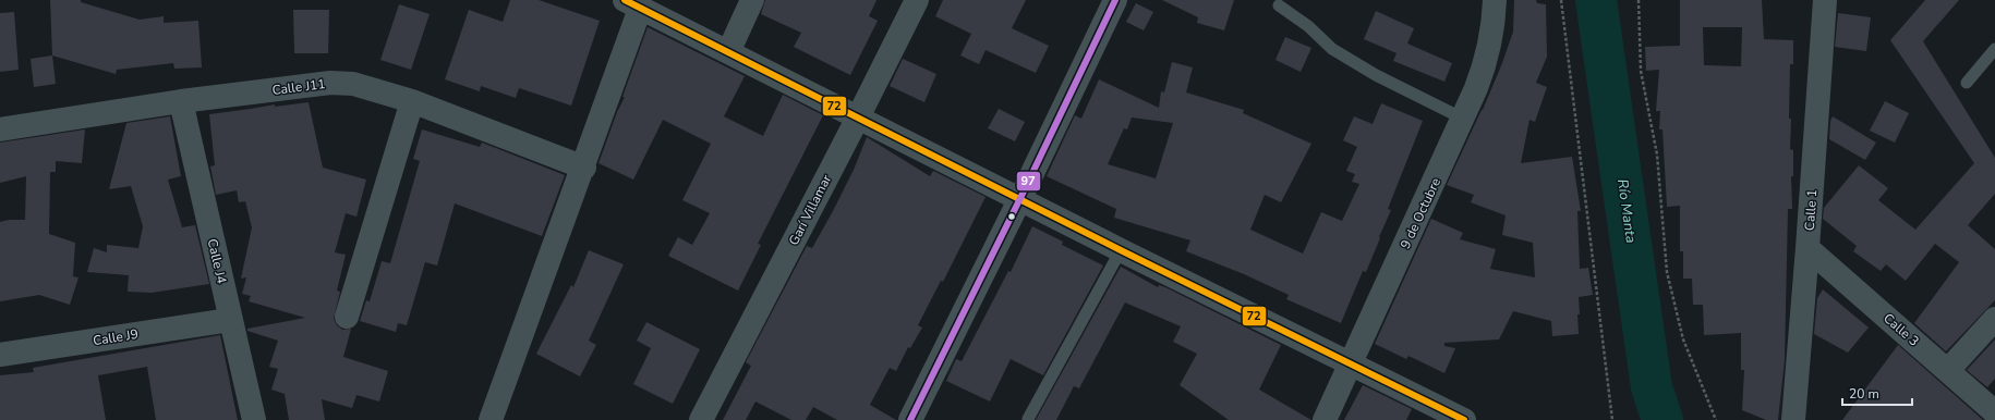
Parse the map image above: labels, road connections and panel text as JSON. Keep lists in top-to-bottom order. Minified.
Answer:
{"streets":{"street":["Calle J11","Garí Villamar","Calle 1","9 de Octubre","Calle J4","Calle 3","Calle J9"]},"crossings":[["Calle J11","Calle J4"],["Calle 1","Calle 3"],["Calle J4","Calle J9"]],"water":["Río Manta"],"lines":["transit line 72","transit line 97"],"scale_bar":"20 m"}
